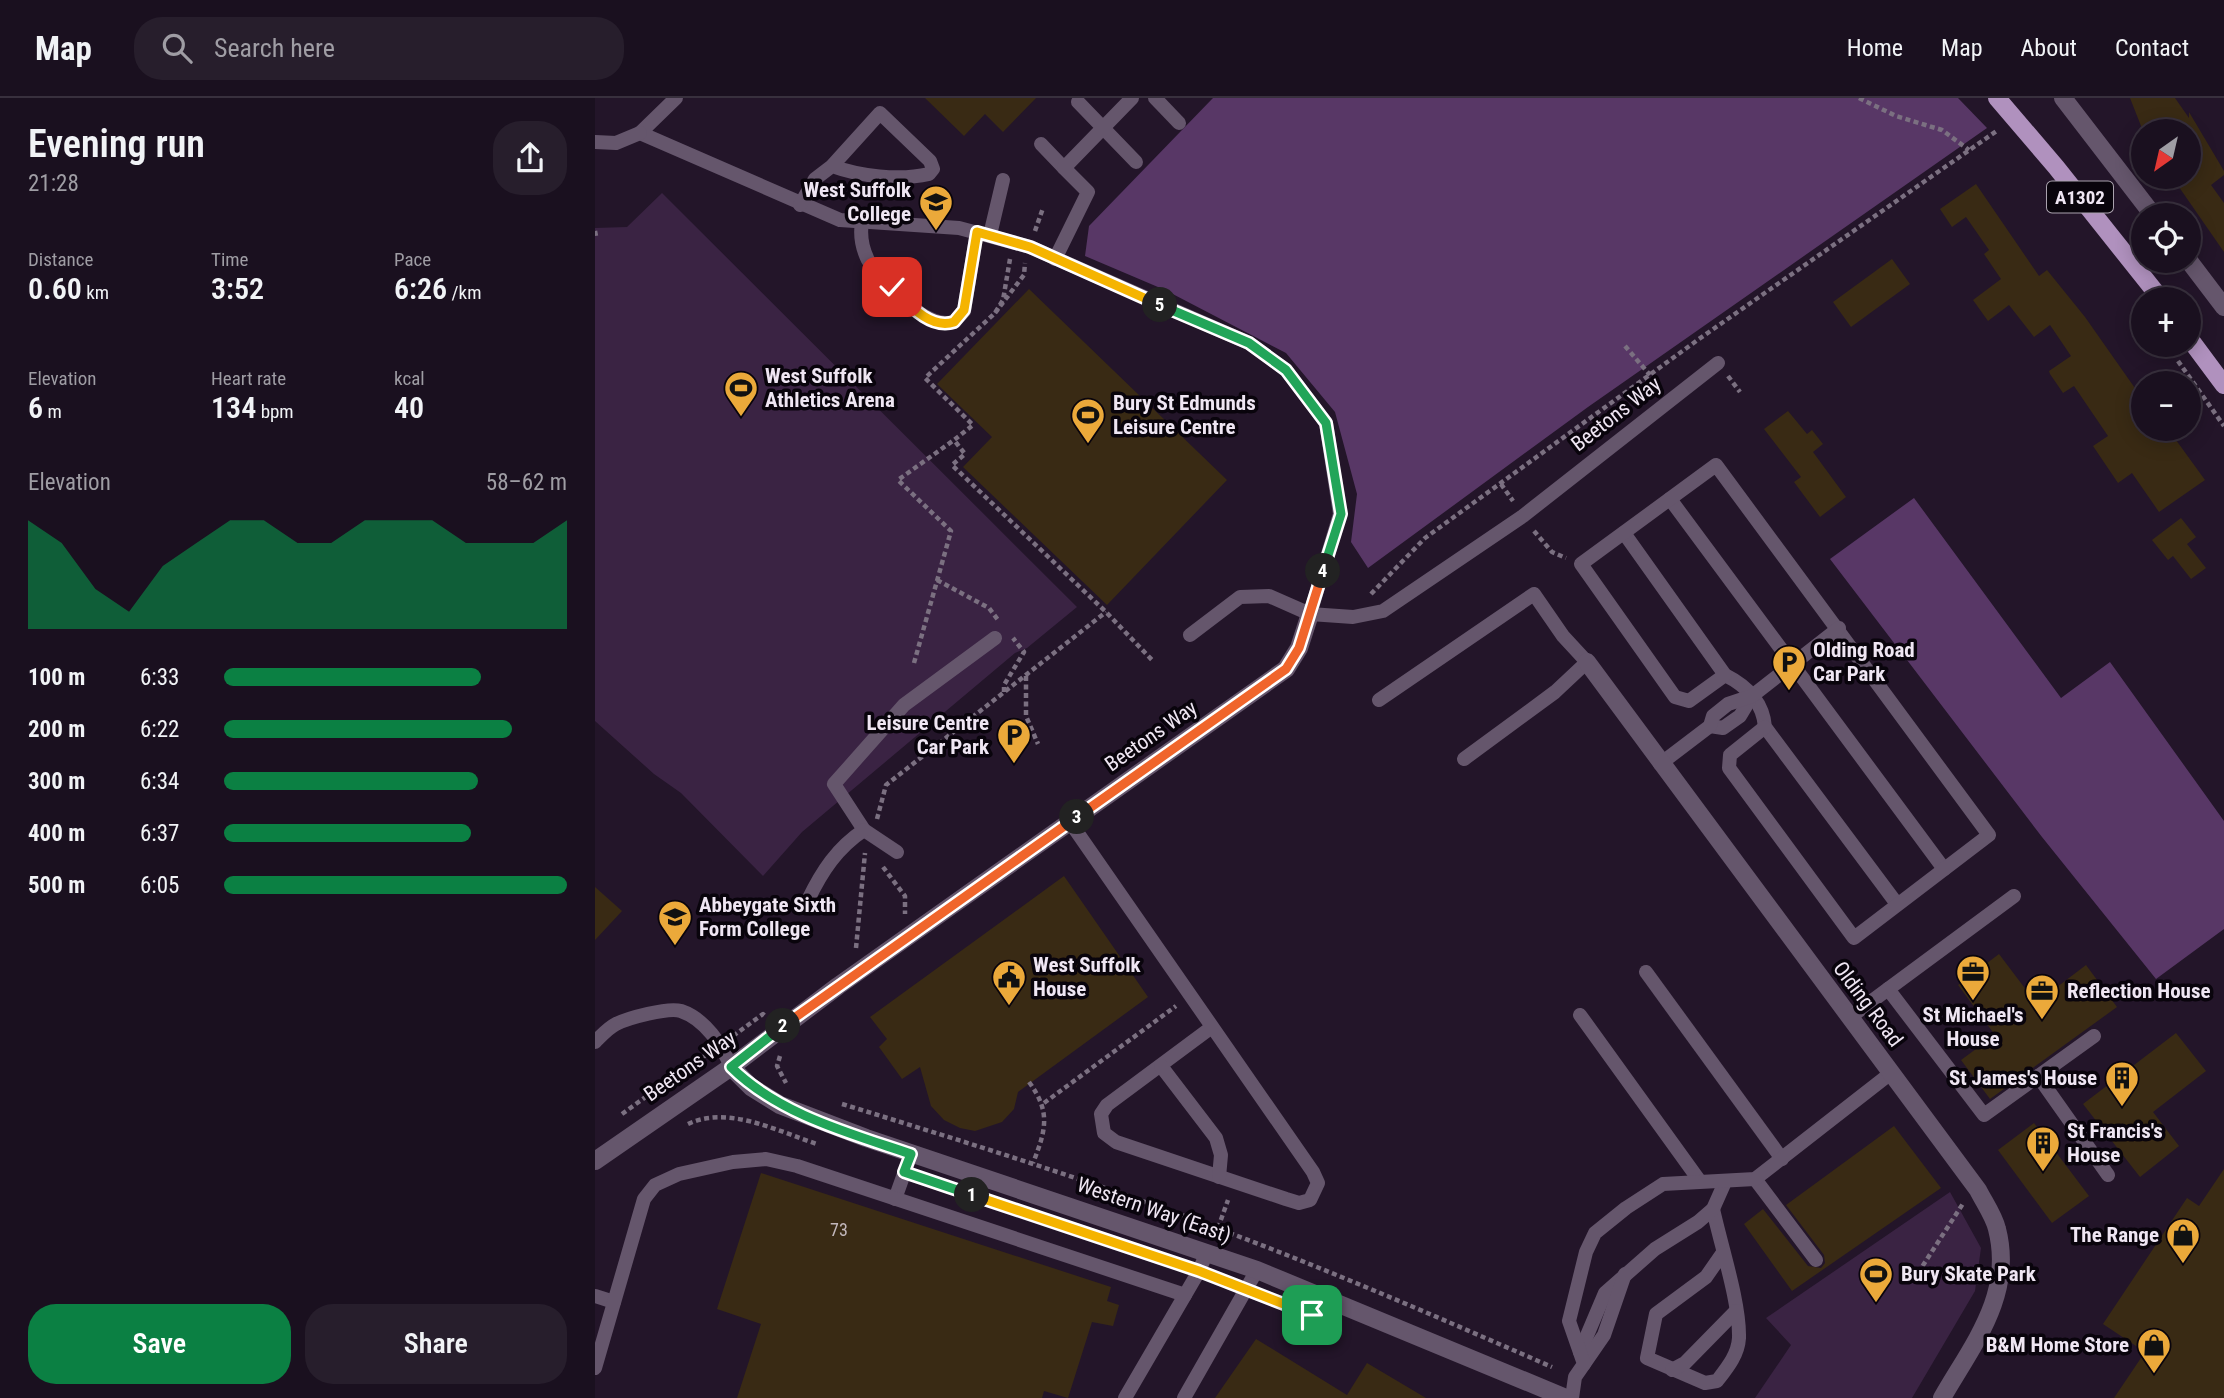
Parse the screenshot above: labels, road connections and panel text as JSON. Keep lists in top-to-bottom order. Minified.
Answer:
{"streets":{"main road":["A1302"],"street":["Beetons Way","Olding Road","Western Way (East)"]},"crossings":[["Beetons Way","Western Way (East)"]],"places":{"school or university":["West Suffolk College","Abbeygate Sixth Form College"],"sports":["West Suffolk Athletics Arena","Bury St Edmunds Leisure Centre","Bury Skate Park"],"parking":["Olding Road Car Park","Leisure Centre Car Park"],"office":["St Michael's House","Reflection House"],"public building":["West Suffolk House"],"building":["St James's House","St Francis's House"],"shop":["The Range","B&M Home Store"]},"house_numbers":["73"],"north":"bottom left","page":{"header":"Map","search":"Search here","nav":["Home","Map","About","Contact"],"heading":["Evening run","21:28"],"map_buttons":["+","−"],"stats":[["Distance","0.60 km"],["Time","3:52"],["Pace","6:26 /km"],["Elevation","6 m"],["Heart rate","134 bpm"],["kcal","40"]],"pins":["5","4","3","2","1"],"chart":["Elevation","58–62 m"],"list":[{"name":"100 m","note":"6:33"},{"name":"200 m","note":"6:22"},{"name":"300 m","note":"6:34"},{"name":"400 m","note":"6:37"},{"name":"500 m","note":"6:05"}],"buttons":["Save","Share"]}}
